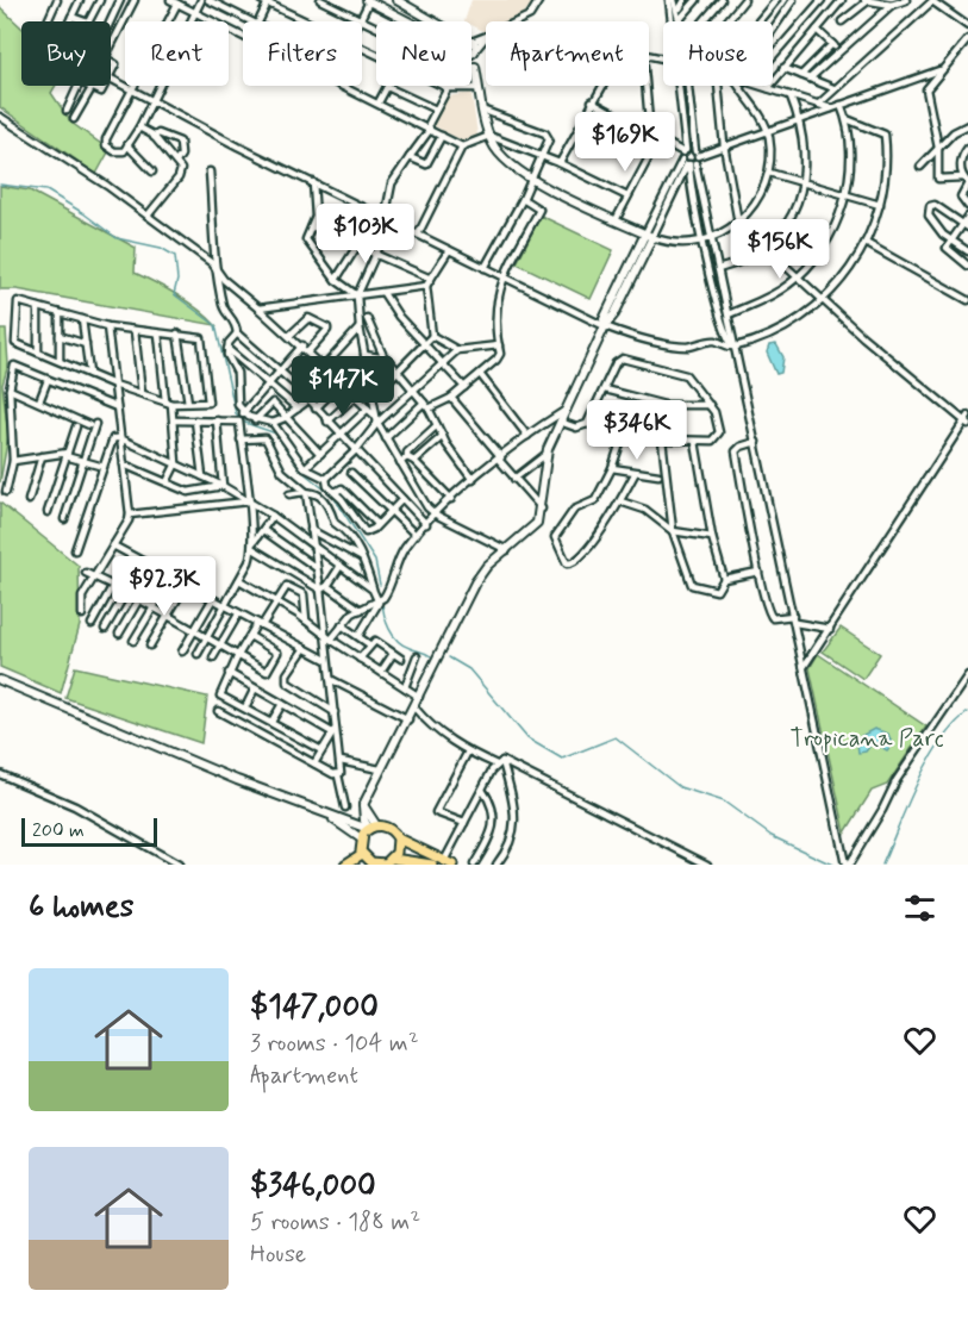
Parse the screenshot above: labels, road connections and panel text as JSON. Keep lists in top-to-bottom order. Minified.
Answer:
{"parks":["Tropicana Parc"],"scale_bar":"200 m","page":{"chip":["Buy","Rent","Filters","New","Apartment","House"],"price":["$169K","$103K","$156K","$147K","$346K","$92.3K"],"scale":"200 m","heading":"6 homes","list":[{"name":"$147,000","note":"3 rooms · 104 m² · Apartment"},{"name":"$346,000","note":"5 rooms · 188 m² · House"}]}}
